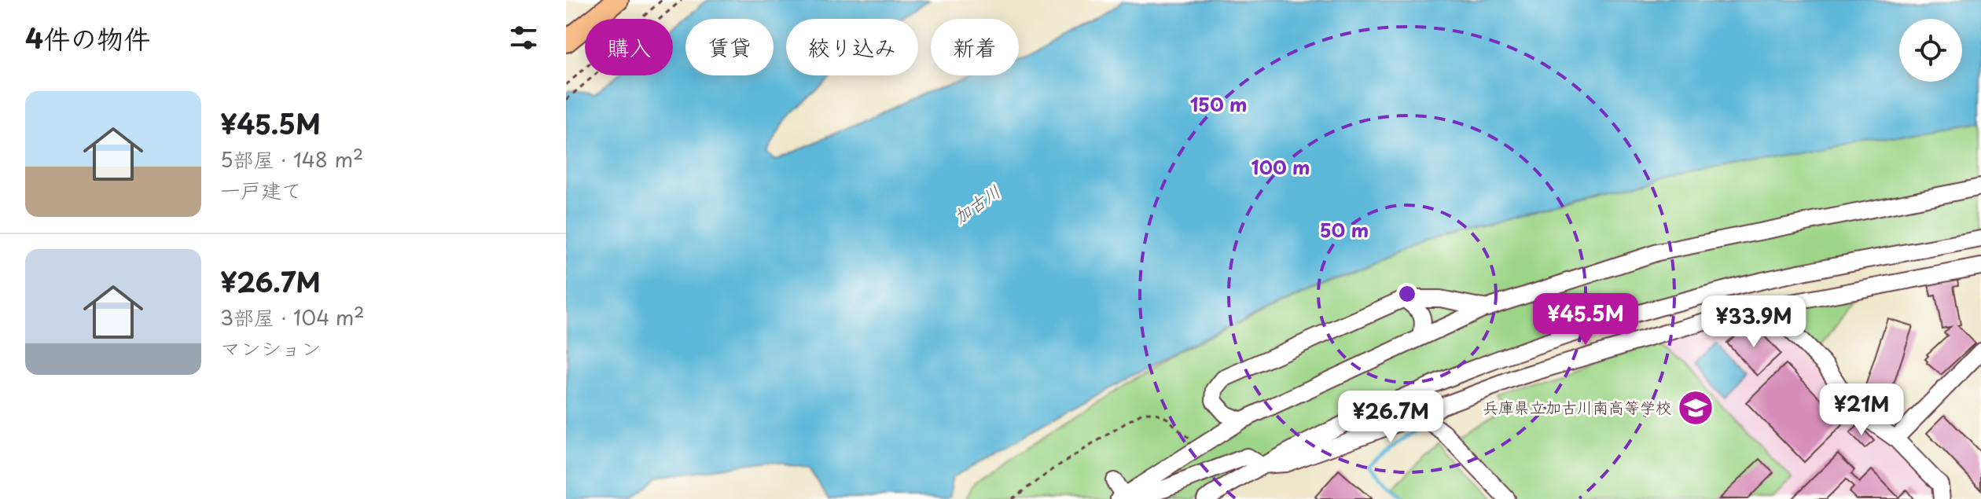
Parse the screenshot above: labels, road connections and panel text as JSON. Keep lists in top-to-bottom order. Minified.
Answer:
{"water":["加古川"],"places":{"school or university":["兵庫県立加古川南高等学校"]},"page":{"heading":"4件の物件","chip":["購入","賃貸","絞り込み","新着"],"list":[{"name":"¥45.5M","note":"5部屋 · 148 m² · 一戸建て"},{"name":"¥26.7M","note":"3部屋 · 104 m² · マンション"}],"price":["¥45.5M","¥33.9M","¥21M","¥26.7M"]},"rings":["150 m","100 m","50 m"]}
